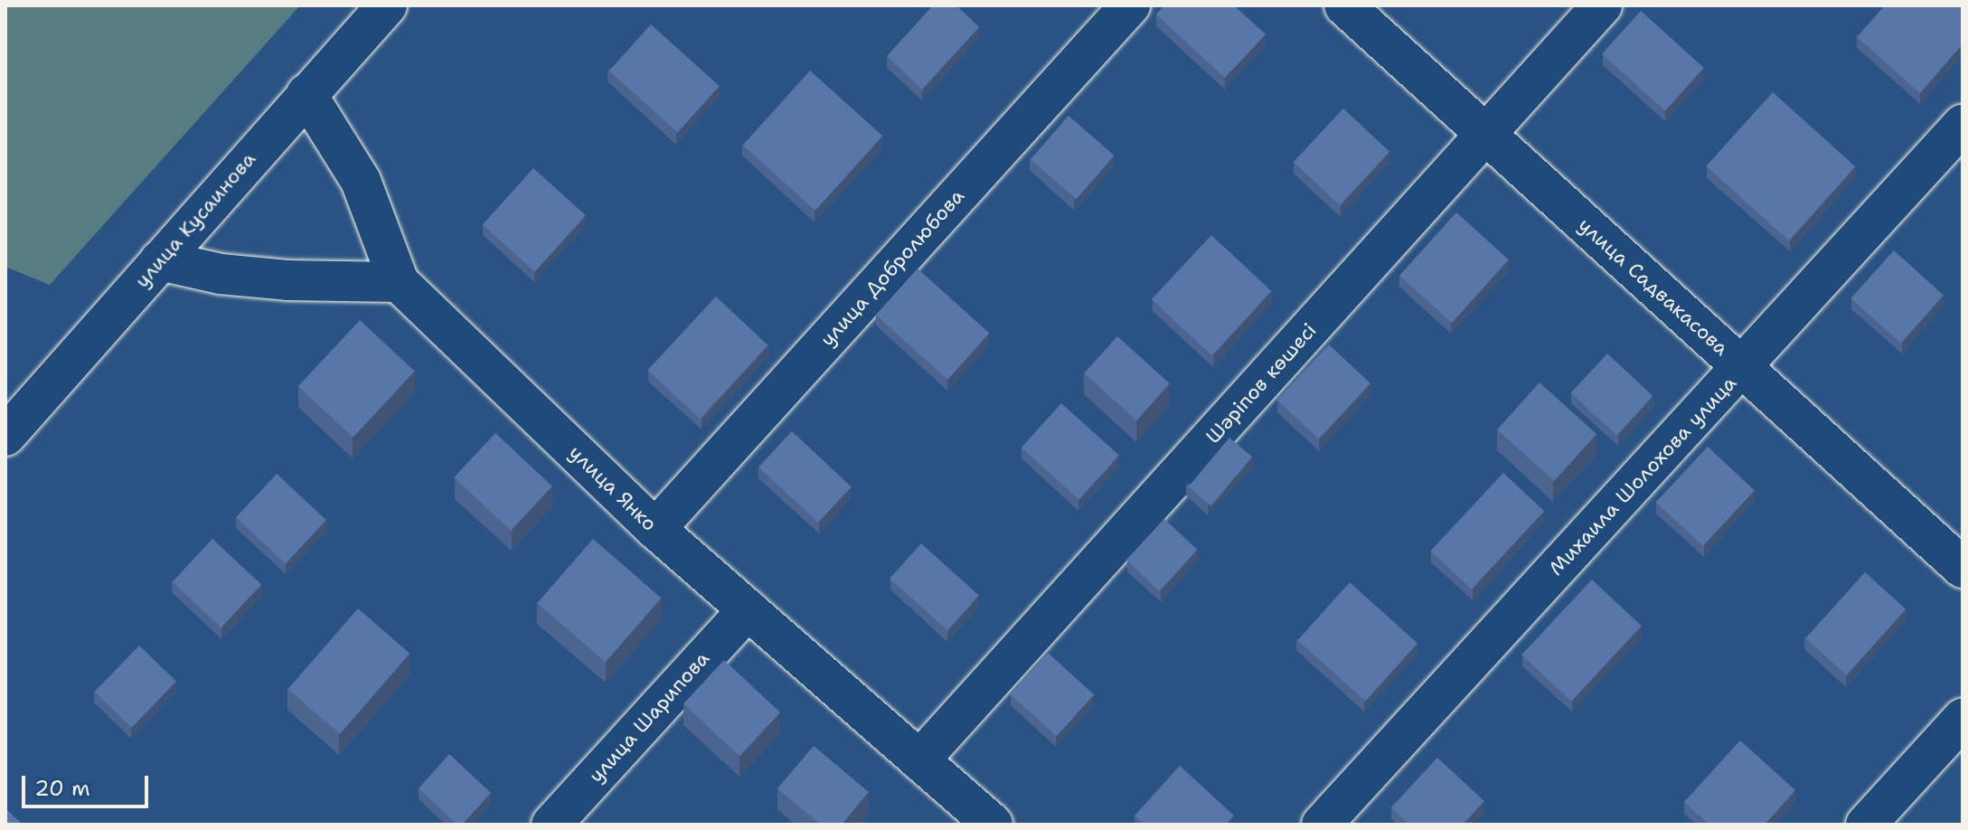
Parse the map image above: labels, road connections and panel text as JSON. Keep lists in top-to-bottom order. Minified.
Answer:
{"streets":{"street":["улица Кусаинова","улица Добролюбова","улица Садвакасова","Шәріпов көшесі","Михаила Шолохова улица","улица Янко","улица Шарипова"]},"crossings":[["улица Кусаинова","улица Янко"],["улица Добролюбова","улица Янко"],["улица Садвакасова","Шәріпов көшесі"],["улица Садвакасова","Михаила Шолохова улица"],["Шәріпов көшесі","улица Янко"],["улица Янко","улица Шарипова"]],"scale_bar":"20 m"}
